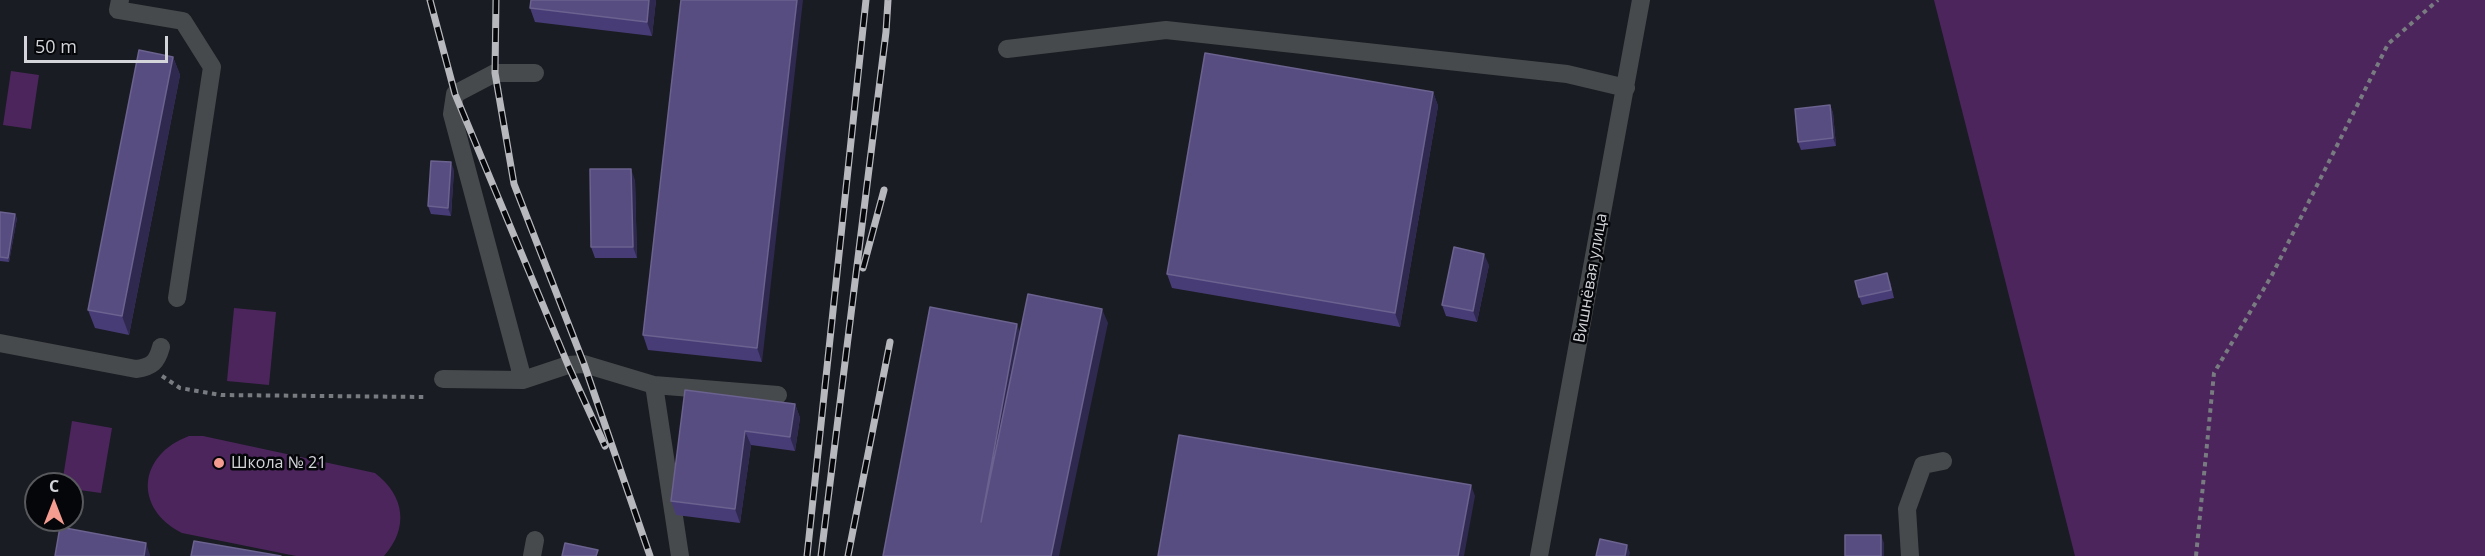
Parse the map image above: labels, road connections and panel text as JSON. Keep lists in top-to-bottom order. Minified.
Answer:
{"streets":{"street":["Вишнёвая улица"]},"places":["Школа № 21"],"scale_bar":"50 m","north":"top"}
